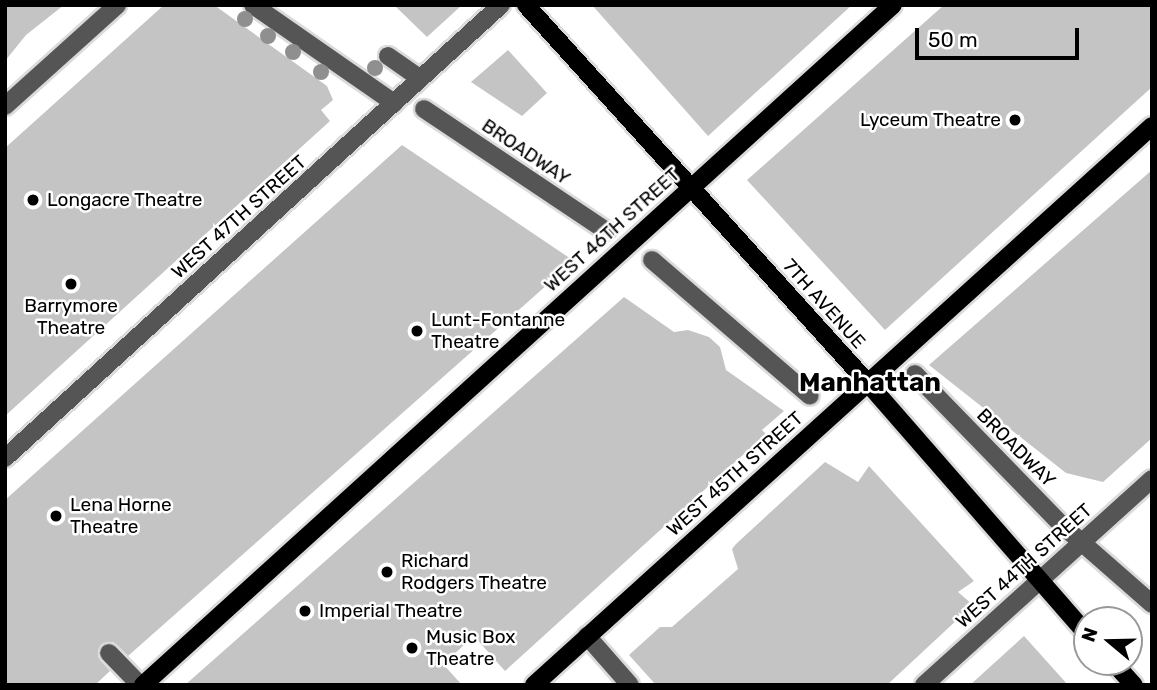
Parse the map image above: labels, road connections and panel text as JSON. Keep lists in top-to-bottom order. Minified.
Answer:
{"streets":{"main road":["WEST 46TH STREET","7TH AVENUE","WEST 45TH STREET"],"street":["BROADWAY","WEST 47TH STREET","WEST 44TH STREET"]},"crossings":[["BROADWAY","WEST 44TH STREET"],["WEST 46TH STREET","7TH AVENUE"],["7TH AVENUE","WEST 45TH STREET"],["7TH AVENUE","WEST 44TH STREET"]],"districts":["Manhattan"],"places":["Lyceum Theatre","Longacre Theatre","Barrymore Theatre","Lunt-Fontanne Theatre","Lena Horne Theatre","Richard Rodgers Theatre","Imperial Theatre","Music Box Theatre"],"scale_bar":"50 m","north":"left"}
